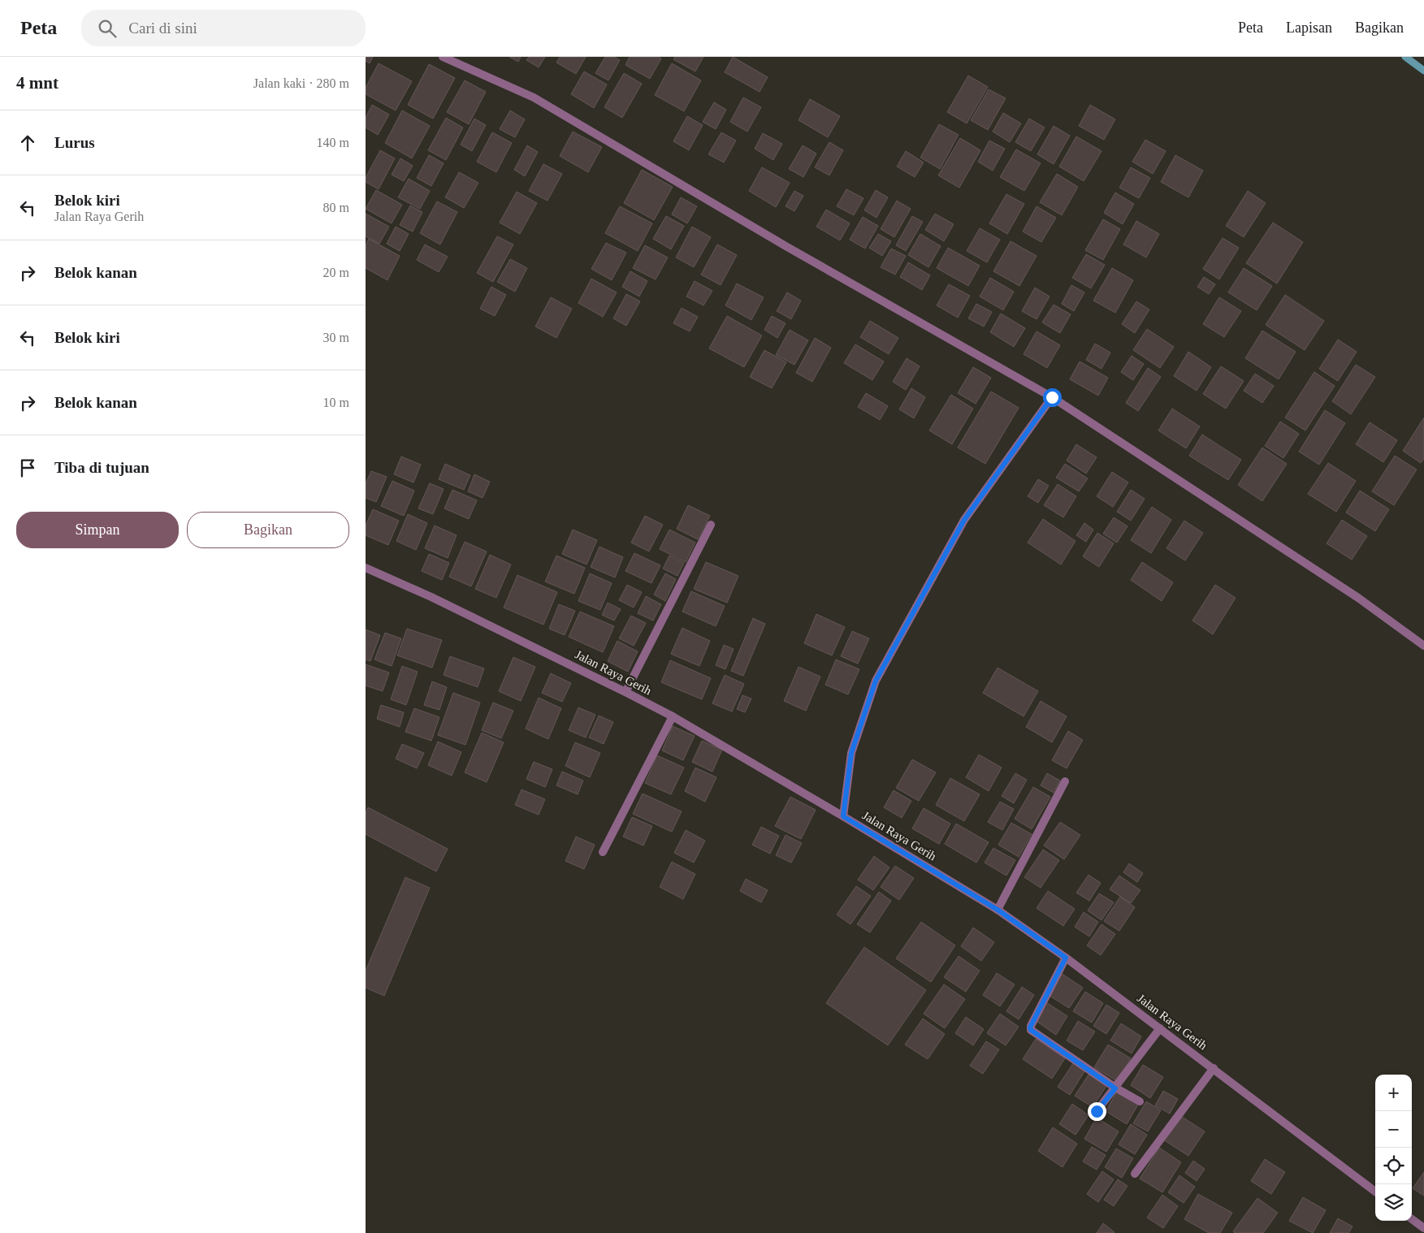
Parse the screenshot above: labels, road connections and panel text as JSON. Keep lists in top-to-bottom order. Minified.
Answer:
{"streets":{"street":["Jalan Raya Gerih"]},"page":{"header":"Peta","search":"Cari di sini","nav":["Peta","Lapisan","Bagikan"],"heading":["4 mnt","Jalan kaki · 280 m"],"list":[["Lurus","140 m"],["Belok kiri","Jalan Raya Gerih","80 m"],["Belok kanan","20 m"],["Belok kiri","30 m"],["Belok kanan","10 m"],"Tiba di tujuan"],"buttons":["Simpan","Bagikan"],"map_buttons":["+","−"]}}
